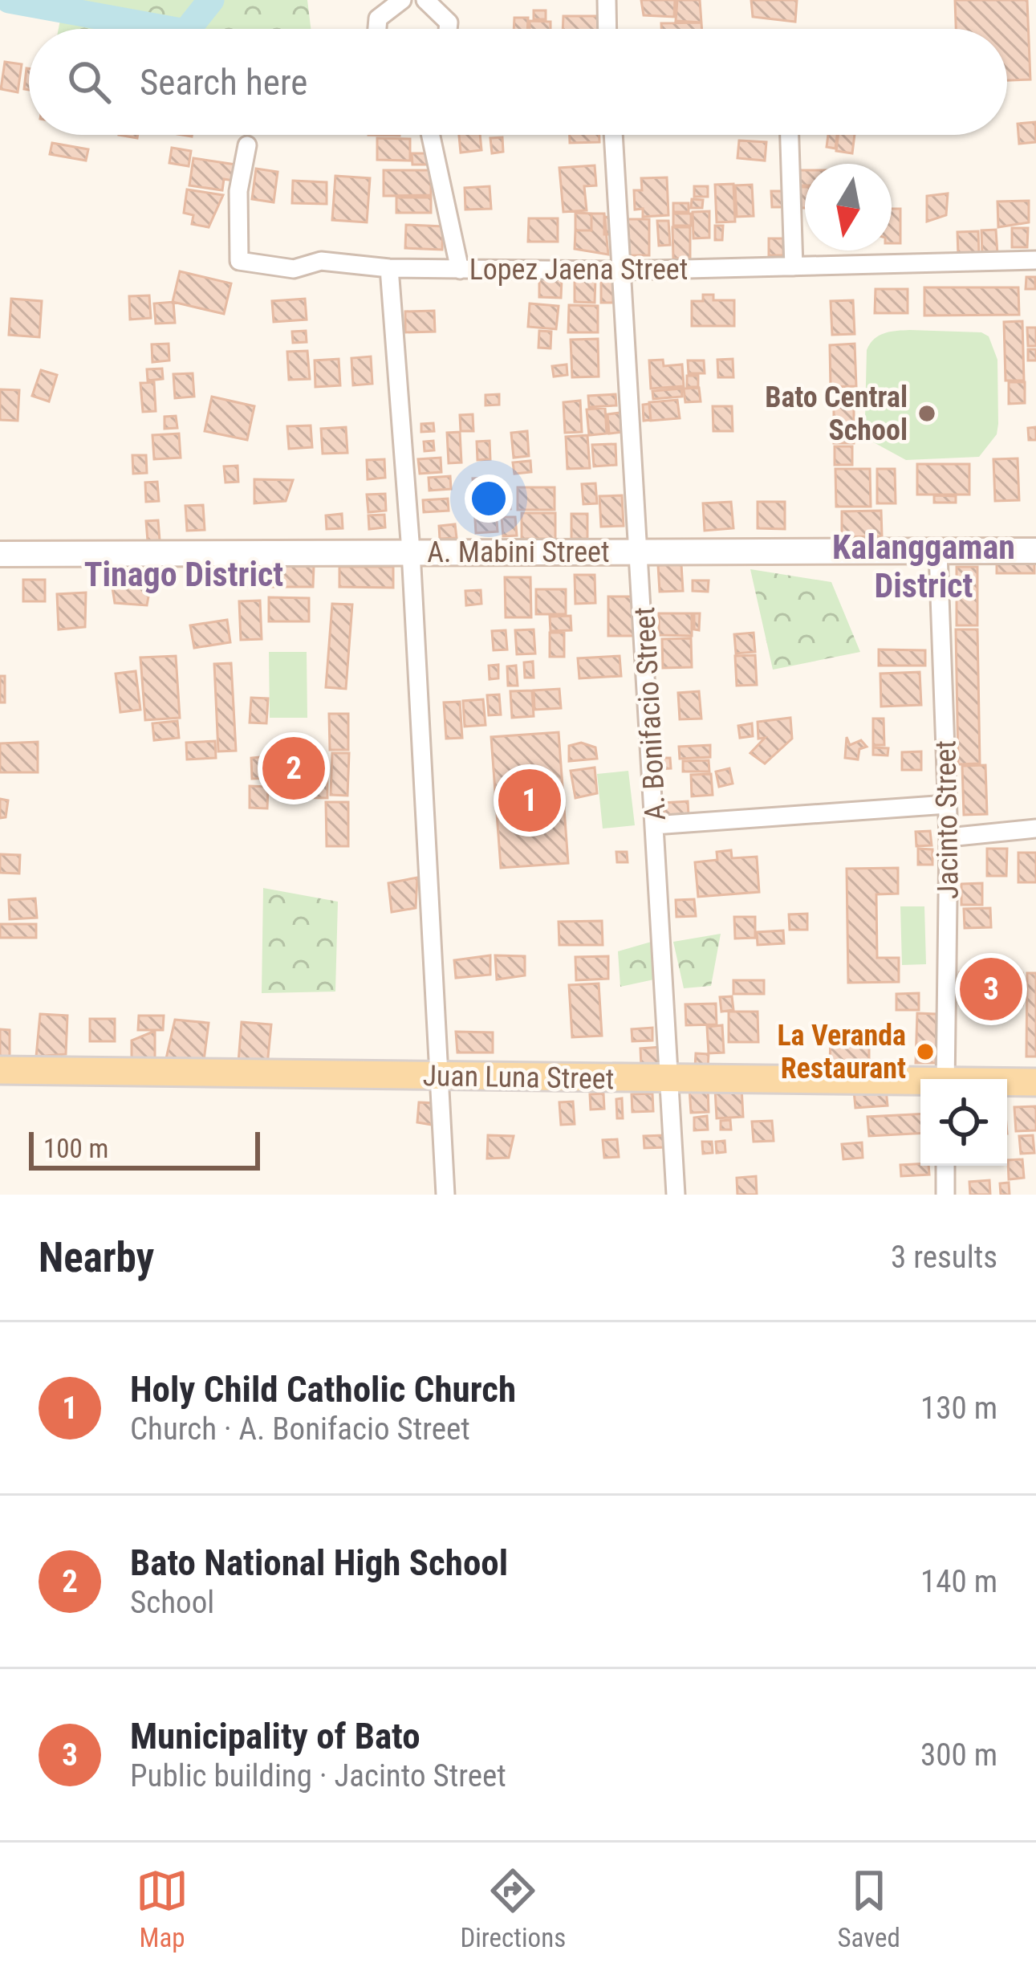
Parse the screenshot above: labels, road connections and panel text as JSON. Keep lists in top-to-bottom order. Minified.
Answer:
{"streets":{"main road":["Juan Luna Street"],"street":["Lopez Jaena Street","A. Mabini Street","A. Bonifacio Street","Jacinto Street"]},"crossings":[["Lopez Jaena Street","A. Bonifacio Street"],["A. Mabini Street","A. Bonifacio Street"],["A. Mabini Street","Jacinto Street"],["A. Bonifacio Street","Juan Luna Street"]],"districts":["Kalanggaman District","Tinago District"],"places":["Bato Central School","La Veranda Restaurant"],"scale_bar":"100 m","north":"bottom","page":{"search":"Search here","pins":["2","1","3"],"scale":"100 m","heading":["Nearby","3 results"],"list":[{"mark":"1","name":"Holy Child Catholic Church","note":"Church · A. Bonifacio Street","value":"130 m"},{"mark":"2","name":"Bato National High School","note":"School","value":"140 m"},{"mark":"3","name":"Municipality of Bato","note":"Public building · Jacinto Street","value":"300 m"}],"nav":["Map","Directions","Saved"]}}
